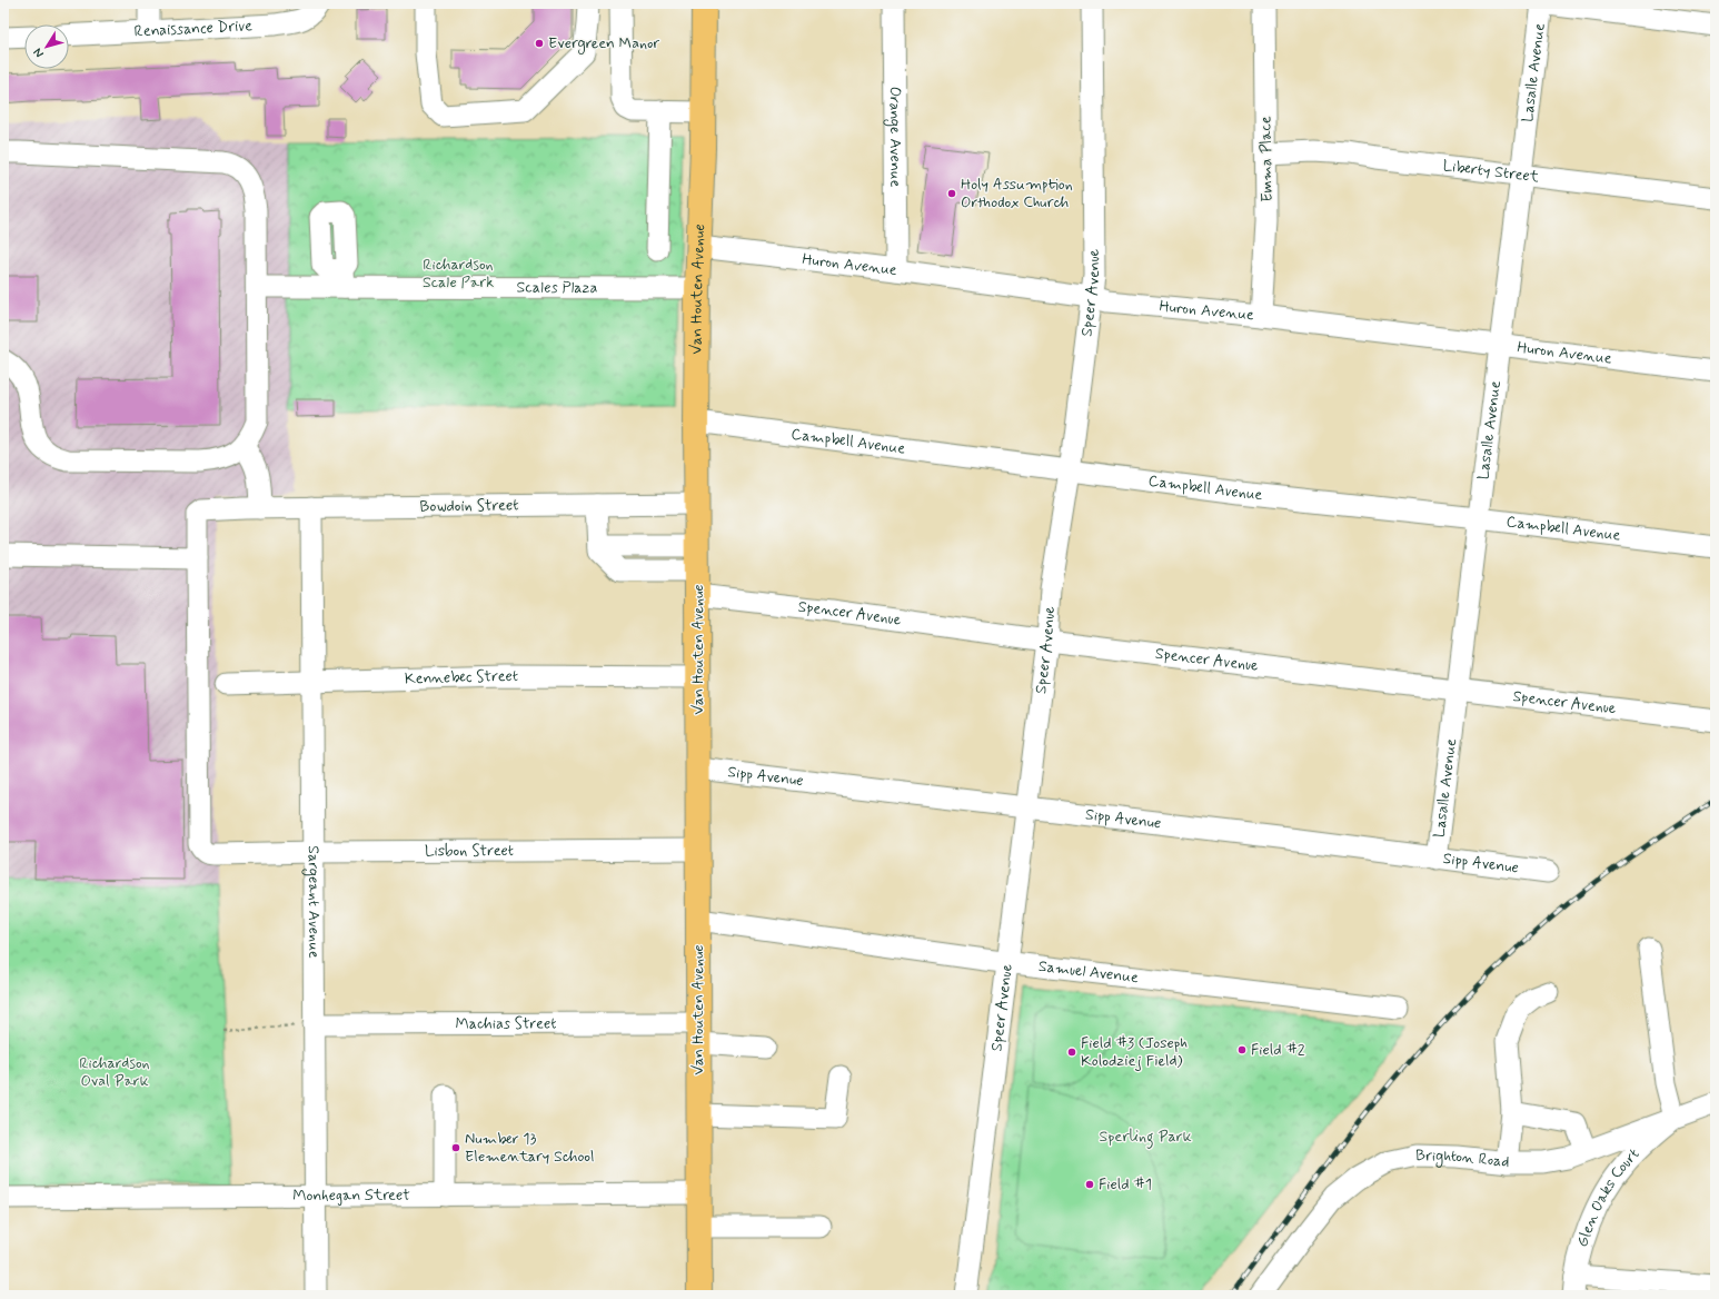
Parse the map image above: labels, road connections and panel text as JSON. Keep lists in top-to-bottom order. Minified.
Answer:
{"streets":{"main road":["Van Houten Avenue"],"street":["Renaissance Drive","Lasalle Avenue","Orange Avenue","Emma Place","Liberty Street","Huron Avenue","Scales Plaza","Speer Avenue","Campbell Avenue","Bowdoin Street","Spencer Avenue","Kennebec Street","Sipp Avenue","Lisbon Street","Sargeant Avenue","Samuel Avenue","Machias Street","Brighton Road","Monhegan Street","Glen Oaks Court"]},"crossings":[["Lasalle Avenue","Liberty Street"],["Lasalle Avenue","Huron Avenue"],["Lasalle Avenue","Campbell Avenue"],["Lasalle Avenue","Spencer Avenue"],["Lasalle Avenue","Sipp Avenue"],["Orange Avenue","Huron Avenue"],["Emma Place","Liberty Street"],["Emma Place","Huron Avenue"],["Huron Avenue","Van Houten Avenue"],["Huron Avenue","Speer Avenue"],["Scales Plaza","Van Houten Avenue"],["Van Houten Avenue","Campbell Avenue"],["Van Houten Avenue","Bowdoin Street"],["Van Houten Avenue","Spencer Avenue"],["Van Houten Avenue","Kennebec Street"],["Van Houten Avenue","Sipp Avenue"],["Van Houten Avenue","Lisbon Street"],["Van Houten Avenue","Samuel Avenue"],["Van Houten Avenue","Machias Street"],["Van Houten Avenue","Monhegan Street"],["Speer Avenue","Campbell Avenue"],["Speer Avenue","Spencer Avenue"],["Speer Avenue","Sipp Avenue"],["Speer Avenue","Samuel Avenue"],["Bowdoin Street","Lisbon Street"],["Bowdoin Street","Sargeant Avenue"],["Kennebec Street","Sargeant Avenue"],["Lisbon Street","Sargeant Avenue"],["Sargeant Avenue","Machias Street"],["Sargeant Avenue","Monhegan Street"],["Brighton Road","Glen Oaks Court"]],"parks":["Richardson Scale Park","Richardson Oval Park","Sperling Park"],"places":["Evergreen Manor","Holy Assumption Orthodox Church","Field #2","Field #3 (Joseph Kolodziej Field)","Number 13 Elementary School","Field #1"],"north":"bottom left"}
